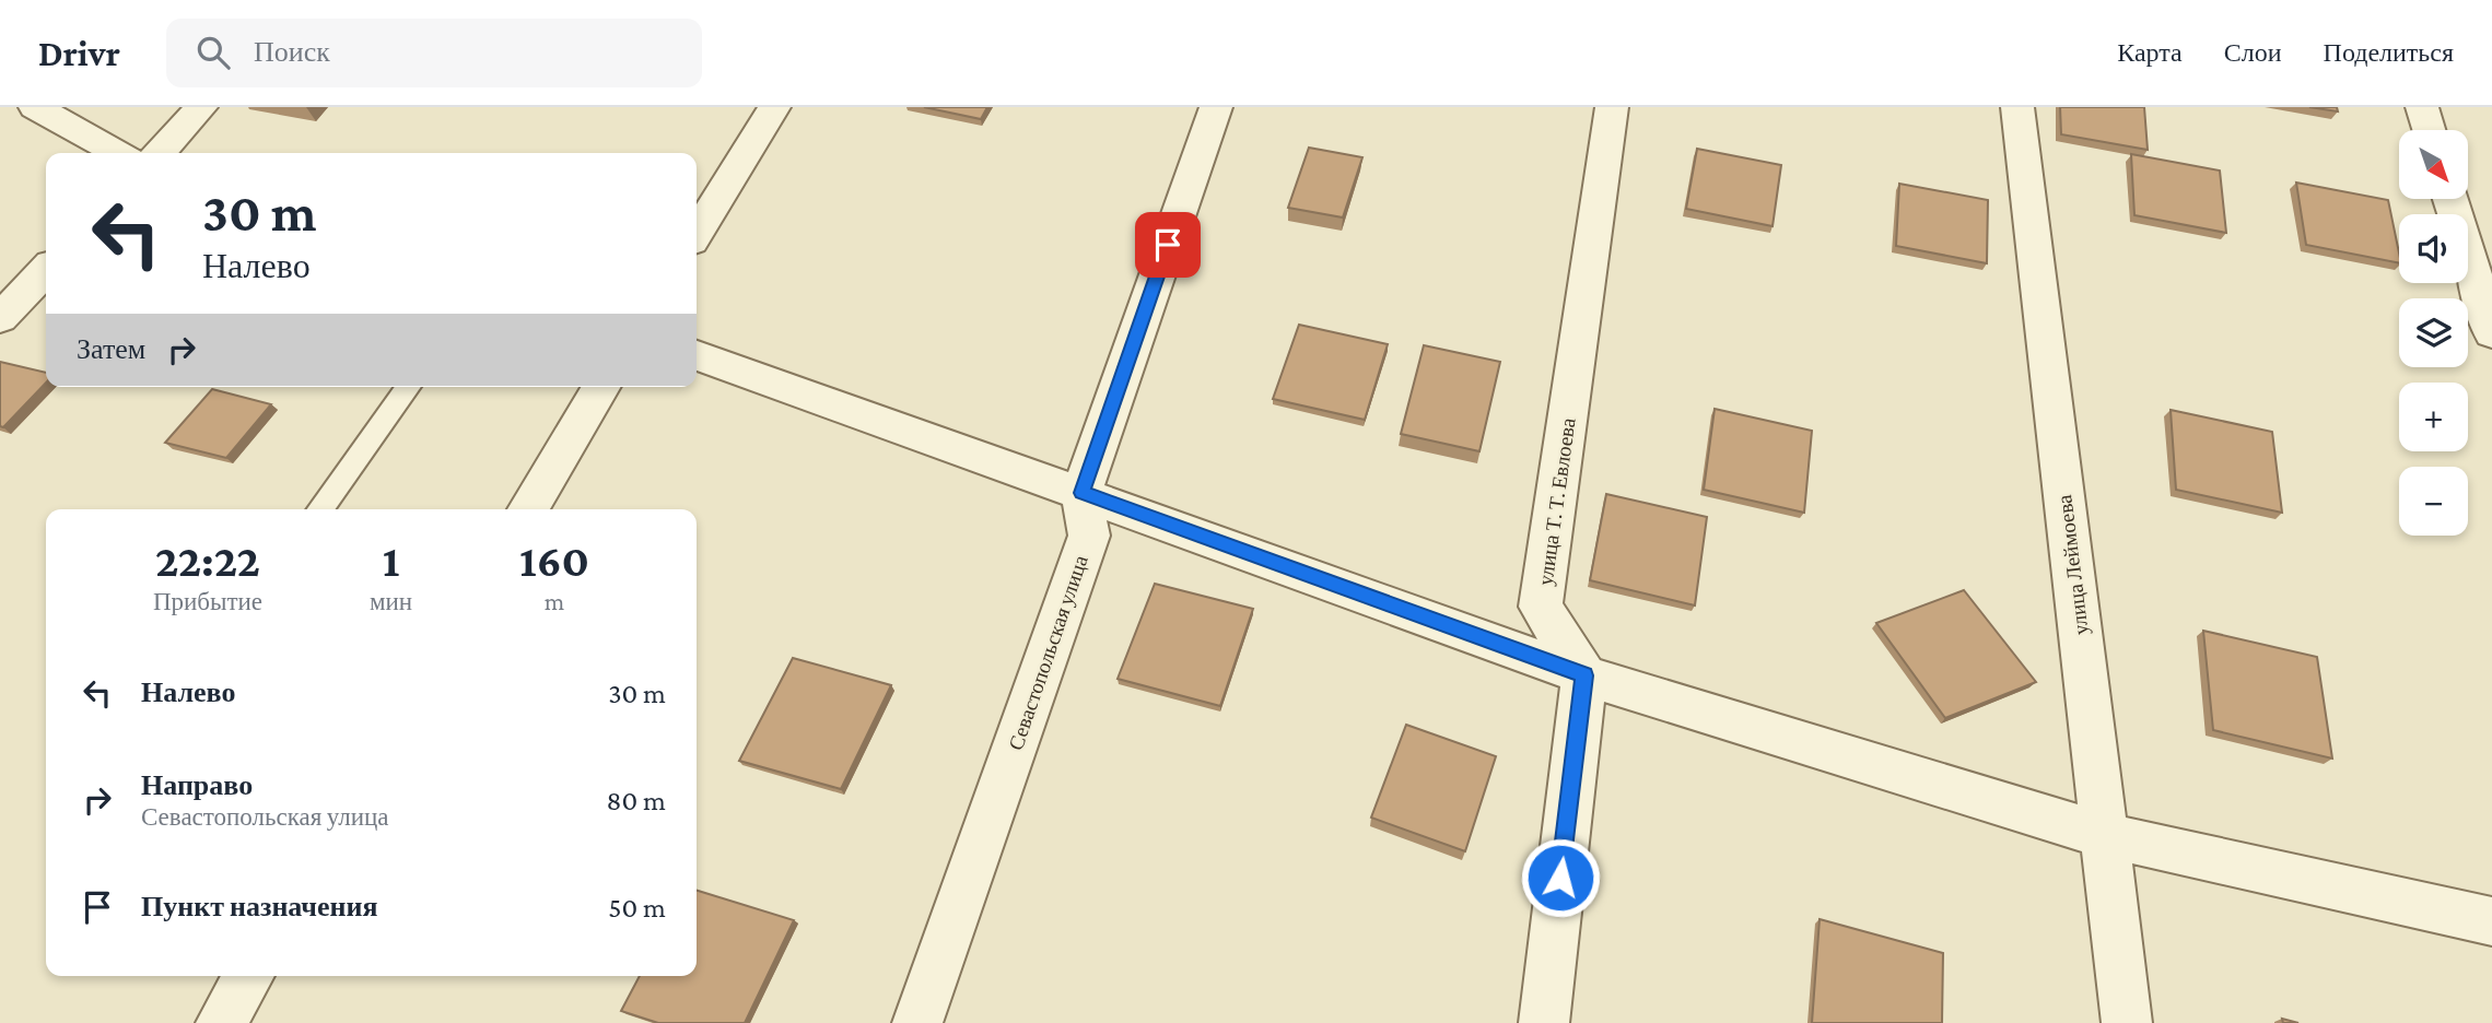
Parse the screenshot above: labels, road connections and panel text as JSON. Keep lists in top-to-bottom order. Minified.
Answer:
{"streets":{"street":["улица Т. Т. Евлоева","улица Леймоева","Севастопольская улица"]},"north":"bottom right","page":{"header":"Drivr","search":"Поиск","nav":["Карта","Слои","Поделиться"],"map_buttons":["+","−"],"turn":["30 m","Налево"],"then":"Затем","eta":["22:22","Прибытие","1","мин","160","m"],"list":[{"name":"Налево","value":"30 m"},{"name":"Направо","note":"Севастопольская улица","value":"80 m"},{"name":"Пункт назначения","value":"50 m"}]}}
